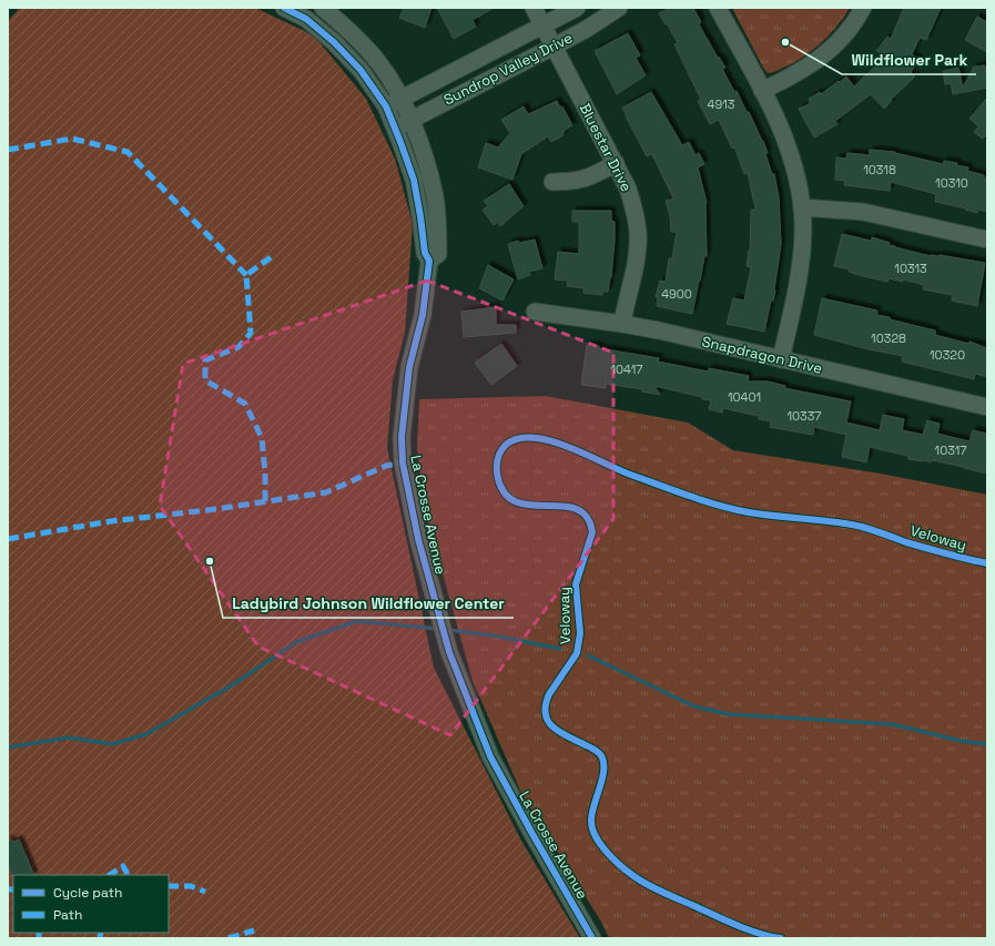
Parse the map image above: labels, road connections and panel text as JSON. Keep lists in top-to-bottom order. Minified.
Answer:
{"streets":{"street":["Sundrop Valley Drive","Bluestar Drive","Snapdragon Drive","La Crosse Avenue"],"cycle path":["Veloway"]},"crossings":[["Sundrop Valley Drive","Bluestar Drive"],["Sundrop Valley Drive","La Crosse Avenue"],["Bluestar Drive","Snapdragon Drive"]],"places":["Wildflower Park","Ladybird Johnson Wildflower Center"],"house_numbers":["4913","10318","10310","10313","4900","10328","10320","10417","10401","10337","10317"],"legend":["Cycle path","Path"]}
